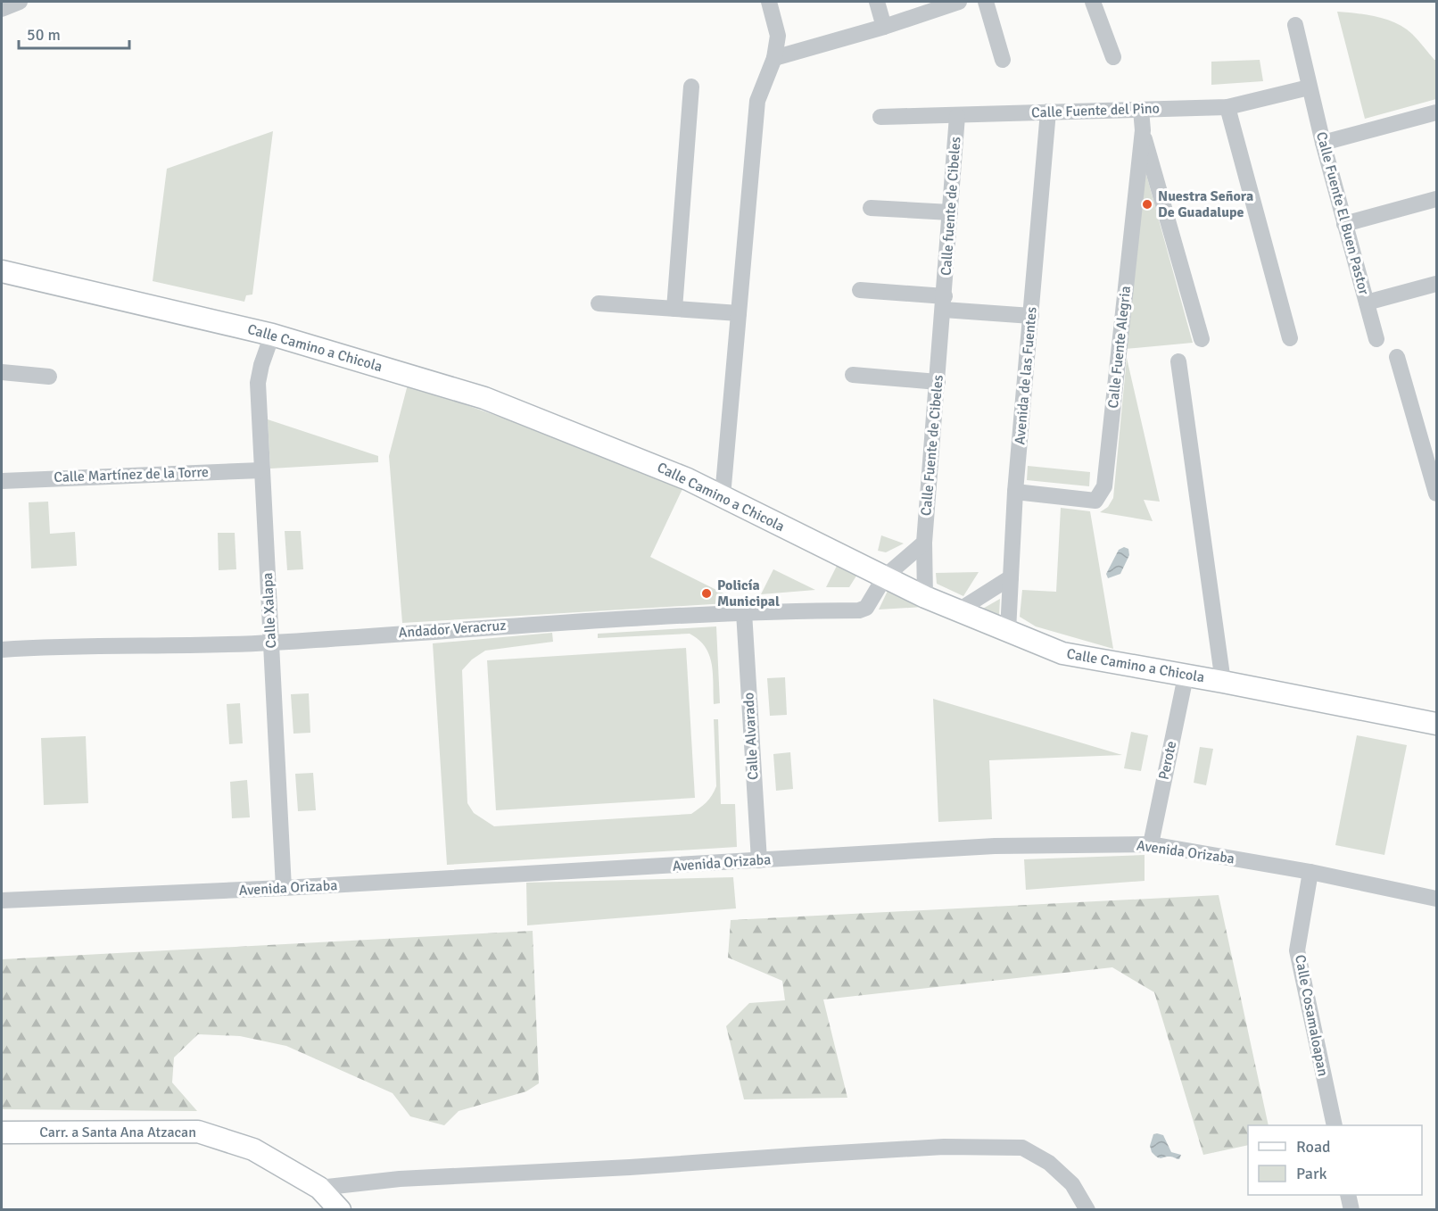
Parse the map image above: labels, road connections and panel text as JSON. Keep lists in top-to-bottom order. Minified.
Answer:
{"streets":{"street":["Calle Fuente del Pino","Calle fuente de Cibeles","Calle Fuente El Buen Pastor","Calle Fuente Alegria","Calle Camino a Chicola","Avenida de las Fuentes","Calle Fuente de Cibeles","Calle Martínez de la Torre","Calle Xalapa","Andador Veracruz","Calle Alvarado","Perote","Avenida Orizaba","Calle Cosamaloapan","Carr. a Santa Ana Atzacan"]},"crossings":[["Calle Fuente del Pino","Calle fuente de Cibeles"],["Calle Fuente del Pino","Calle Fuente El Buen Pastor"],["Calle Fuente del Pino","Calle Fuente Alegria"],["Calle Fuente del Pino","Avenida de las Fuentes"],["Calle fuente de Cibeles","Calle Fuente de Cibeles"],["Calle Fuente Alegria","Avenida de las Fuentes"],["Calle Camino a Chicola","Avenida de las Fuentes"],["Calle Camino a Chicola","Calle Fuente de Cibeles"],["Calle Camino a Chicola","Calle Xalapa"],["Calle Camino a Chicola","Andador Veracruz"],["Calle Camino a Chicola","Perote"],["Calle Martínez de la Torre","Calle Xalapa"],["Calle Xalapa","Andador Veracruz"],["Calle Xalapa","Avenida Orizaba"],["Andador Veracruz","Calle Alvarado"],["Calle Alvarado","Avenida Orizaba"],["Perote","Avenida Orizaba"],["Avenida Orizaba","Calle Cosamaloapan"]],"places":["Nuestra Señora De Guadalupe","Policía Municipal"],"legend":["Road","Park"],"scale_bar":"50 m"}
